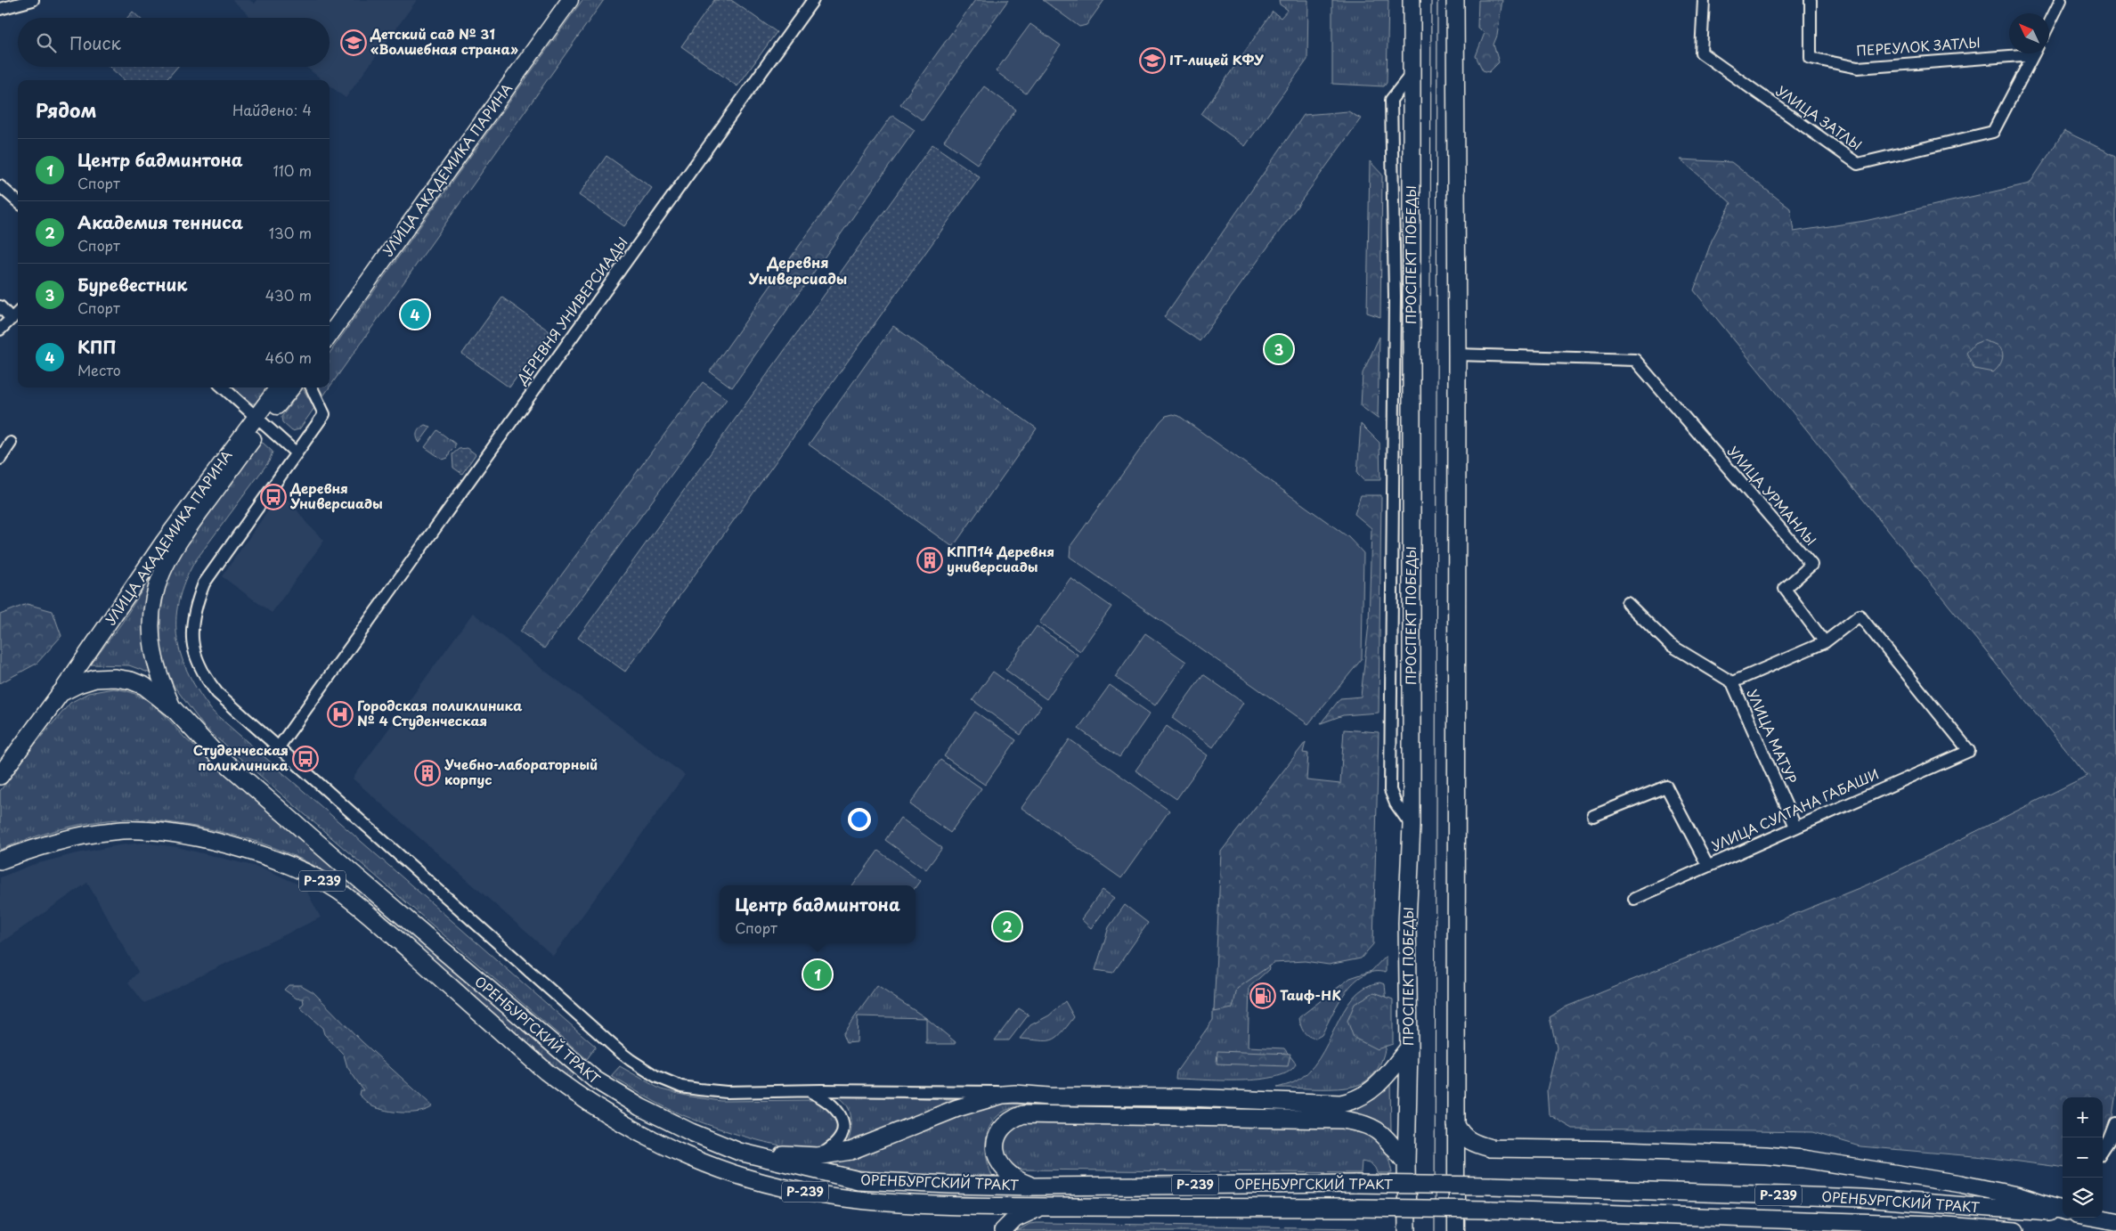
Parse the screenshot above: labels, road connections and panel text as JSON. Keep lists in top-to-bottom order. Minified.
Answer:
{"streets":{"main road":["УЛИЦА АКАДЕМИКА ПАРИНА","ПРОСПЕКТ ПОБЕДЫ","Р-239","ОРЕНБУРГСКИЙ ТРАКТ"],"street":["ПЕРЕУЛОК ЗАТЛЫ","УЛИЦА ЗАТЛЫ","ДЕРЕВНЯ УНИВЕРСИАДЫ","УЛИЦА УРМАНЛЫ","УЛИЦА МАТУР","УЛИЦА СУЛТАНА ГАБАШИ"]},"crossings":[["УЛИЦА АКАДЕМИКА ПАРИНА","ОРЕНБУРГСКИЙ ТРАКТ"],["УЛИЦА УРМАНЛЫ","УЛИЦА МАТУР"],["УЛИЦА УРМАНЛЫ","УЛИЦА СУЛТАНА ГАБАШИ"],["УЛИЦА МАТУР","УЛИЦА СУЛТАНА ГАБАШИ"]],"districts":["Деревня Универсиады"],"places":{"school or university":["Детский сад № 31 «Волшебная страна»","IT-лицей КФУ"],"bus stop":["Деревня Универсиады","Студенческая поликлиника"],"building":["КПП14 Деревня универсиады","Учебно-лабораторный корпус"],"hospital":["Городская поликлиника № 4 Студенческая"],"fuel station":["Таиф-НК"]},"north":"top left","page":{"search":"Поиск","heading":["Рядом","Найдено: 4"],"list":[{"mark":"1","name":"Центр бадминтона","note":"Спорт","value":"110 m"},{"mark":"2","name":"Академия тенниса","note":"Спорт","value":"130 m"},{"mark":"3","name":"Буревестник","note":"Спорт","value":"430 m"},{"mark":"4","name":"КПП","note":"Место","value":"460 m"}],"pins":["4","3","2","1"],"popup":["Центр бадминтона","Спорт"],"map_buttons":["+","−"]}}
